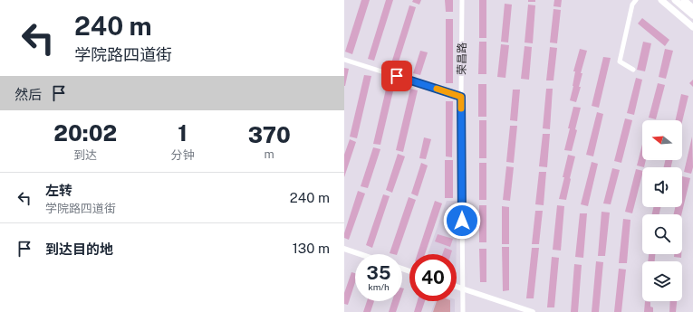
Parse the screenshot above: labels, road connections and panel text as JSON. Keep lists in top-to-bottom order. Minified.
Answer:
{"streets":{"street":["荣昌路"]},"north":"left","page":{"turn":["240 m","学院路四道街"],"then":"然后","eta":["20:02","到达","1","分钟","370","m"],"list":[{"name":"左转","note":"学院路四道街","value":"240 m"},{"name":"到达目的地","value":"130 m"}],"speed":"35 km/h","limit":"40"}}
